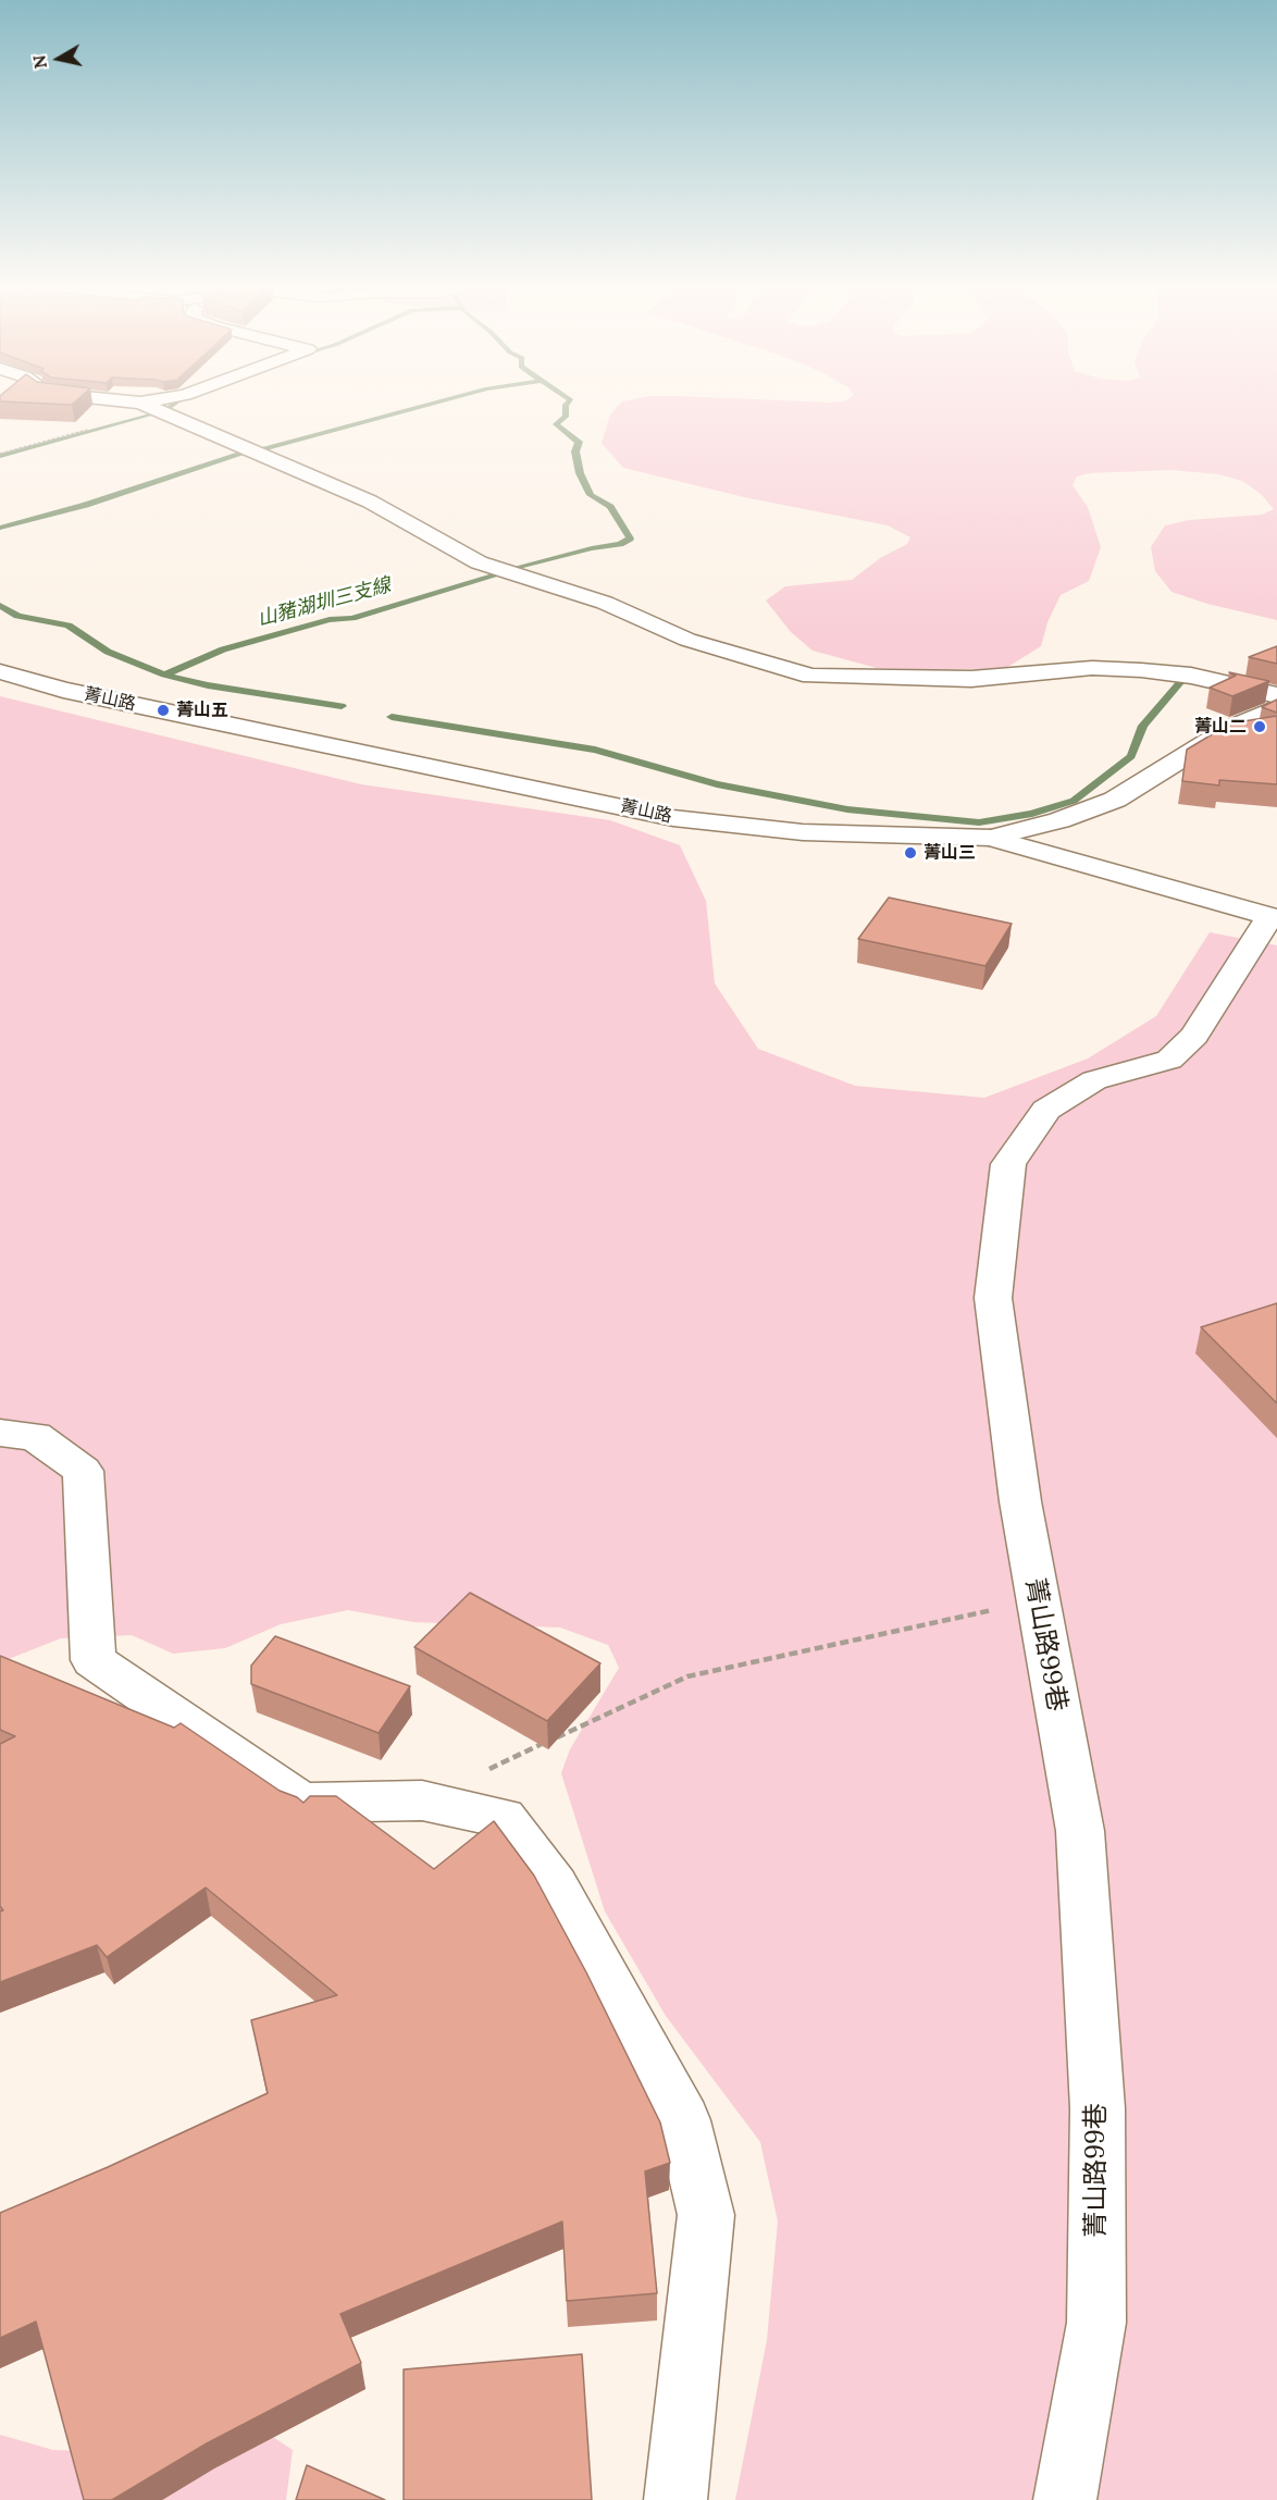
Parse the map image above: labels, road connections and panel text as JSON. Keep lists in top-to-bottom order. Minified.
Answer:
{"streets":{"street":["菁山路","菁山路99巷"]},"water":["山豬湖圳三支線"],"places":["菁山五","菁山二","菁山三"],"north":"left"}
